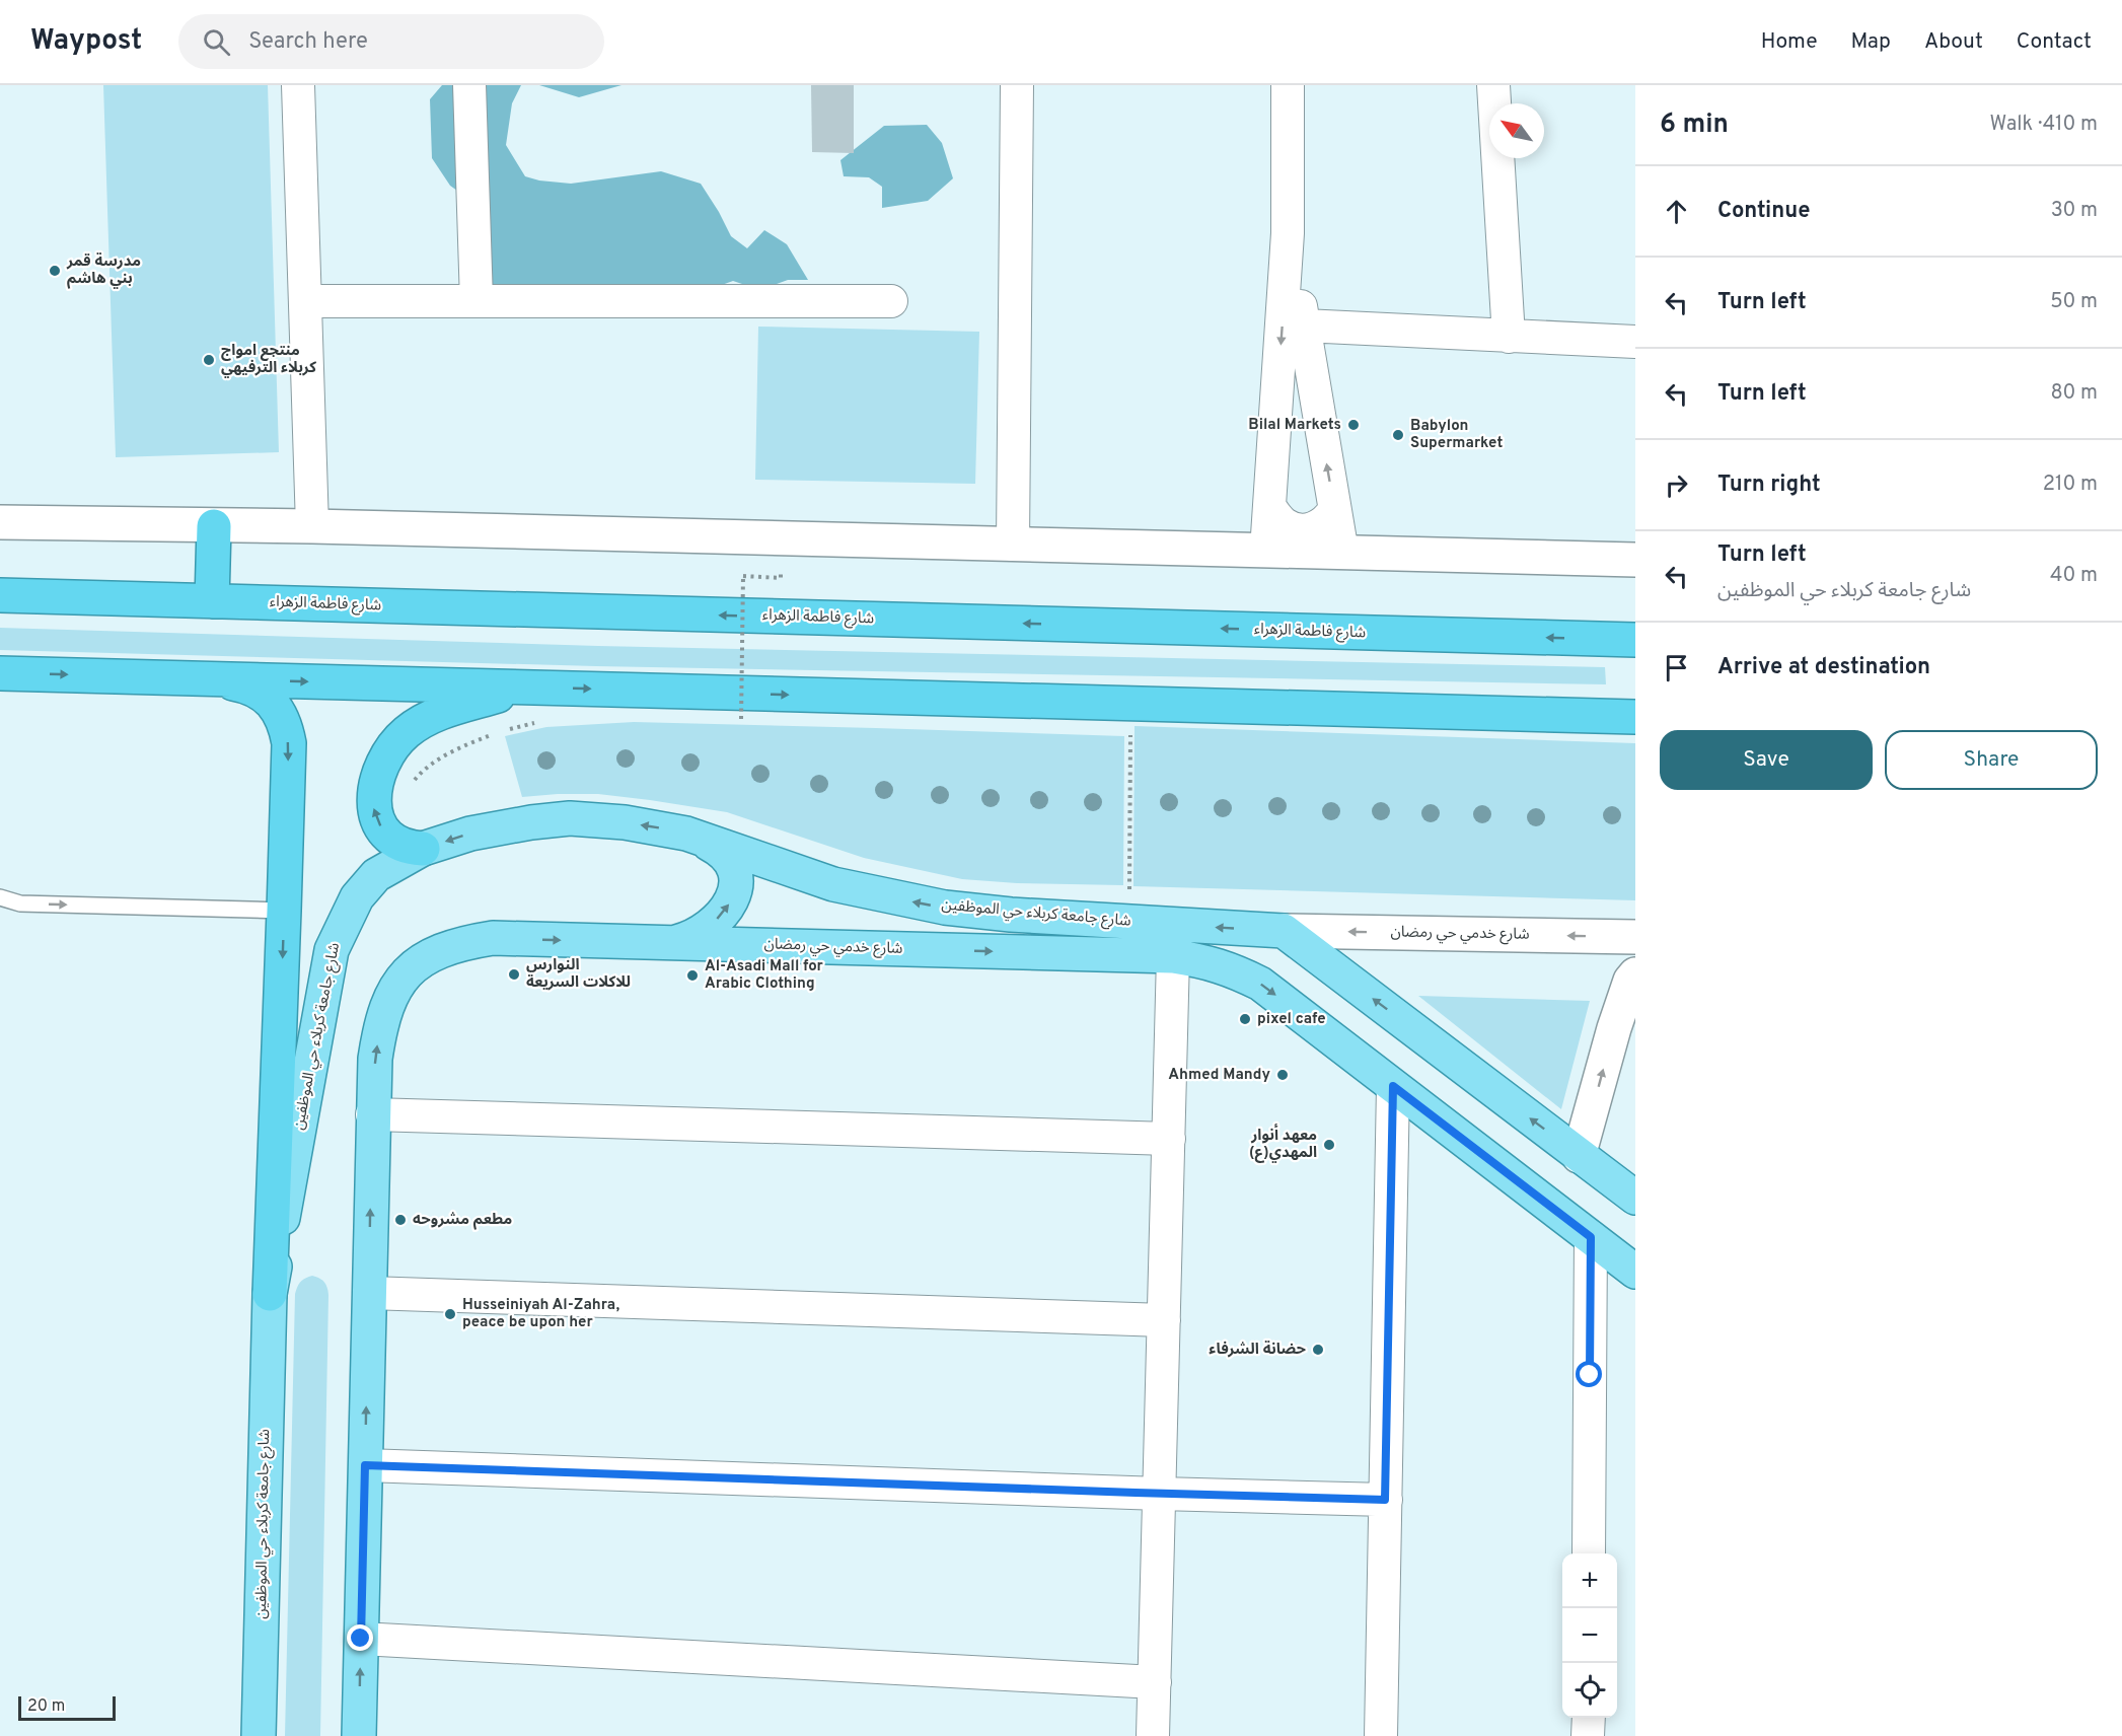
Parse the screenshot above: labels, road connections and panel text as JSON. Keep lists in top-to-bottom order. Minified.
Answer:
{"streets":{"highway":["شارع فاطمة الزهراء"],"main road":["شارع جامعة كربلاء حي الموظفين","شارع خدمي حي رمضان"]},"crossings":[["شارع جامعة كربلاء حي الموظفين","شارع خدمي حي رمضان"]],"places":["مدرسة قمر بني هاشم","منتجع امواج كربلاء الترفيهي","Bilal Markets","Babylon Supermarket","النوارس للاكلات السريعة","Al-Asadi Mall for Arabic Clothing","pixel cafe","Ahmed Mandy","معهد أنوار المهدي(ع)","مطعم مشروحه","Husseiniyah Al-Zahra, peace be upon her","حضانة الشرفاء"],"scale_bar":"20 m","north":"top left","page":{"header":"Waypost","search":"Search here","nav":["Home","Map","About","Contact"],"heading":["6 min","Walk · 410 m"],"list":[["Continue","30 m"],["Turn left","50 m"],["Turn left","80 m"],["Turn right","210 m"],["Turn left","شارع جامعة كربلاء حي الموظفين","40 m"],"Arrive at destination"],"buttons":["Save","Share"],"map_buttons":["+","−"],"scale":"20 m"}}
